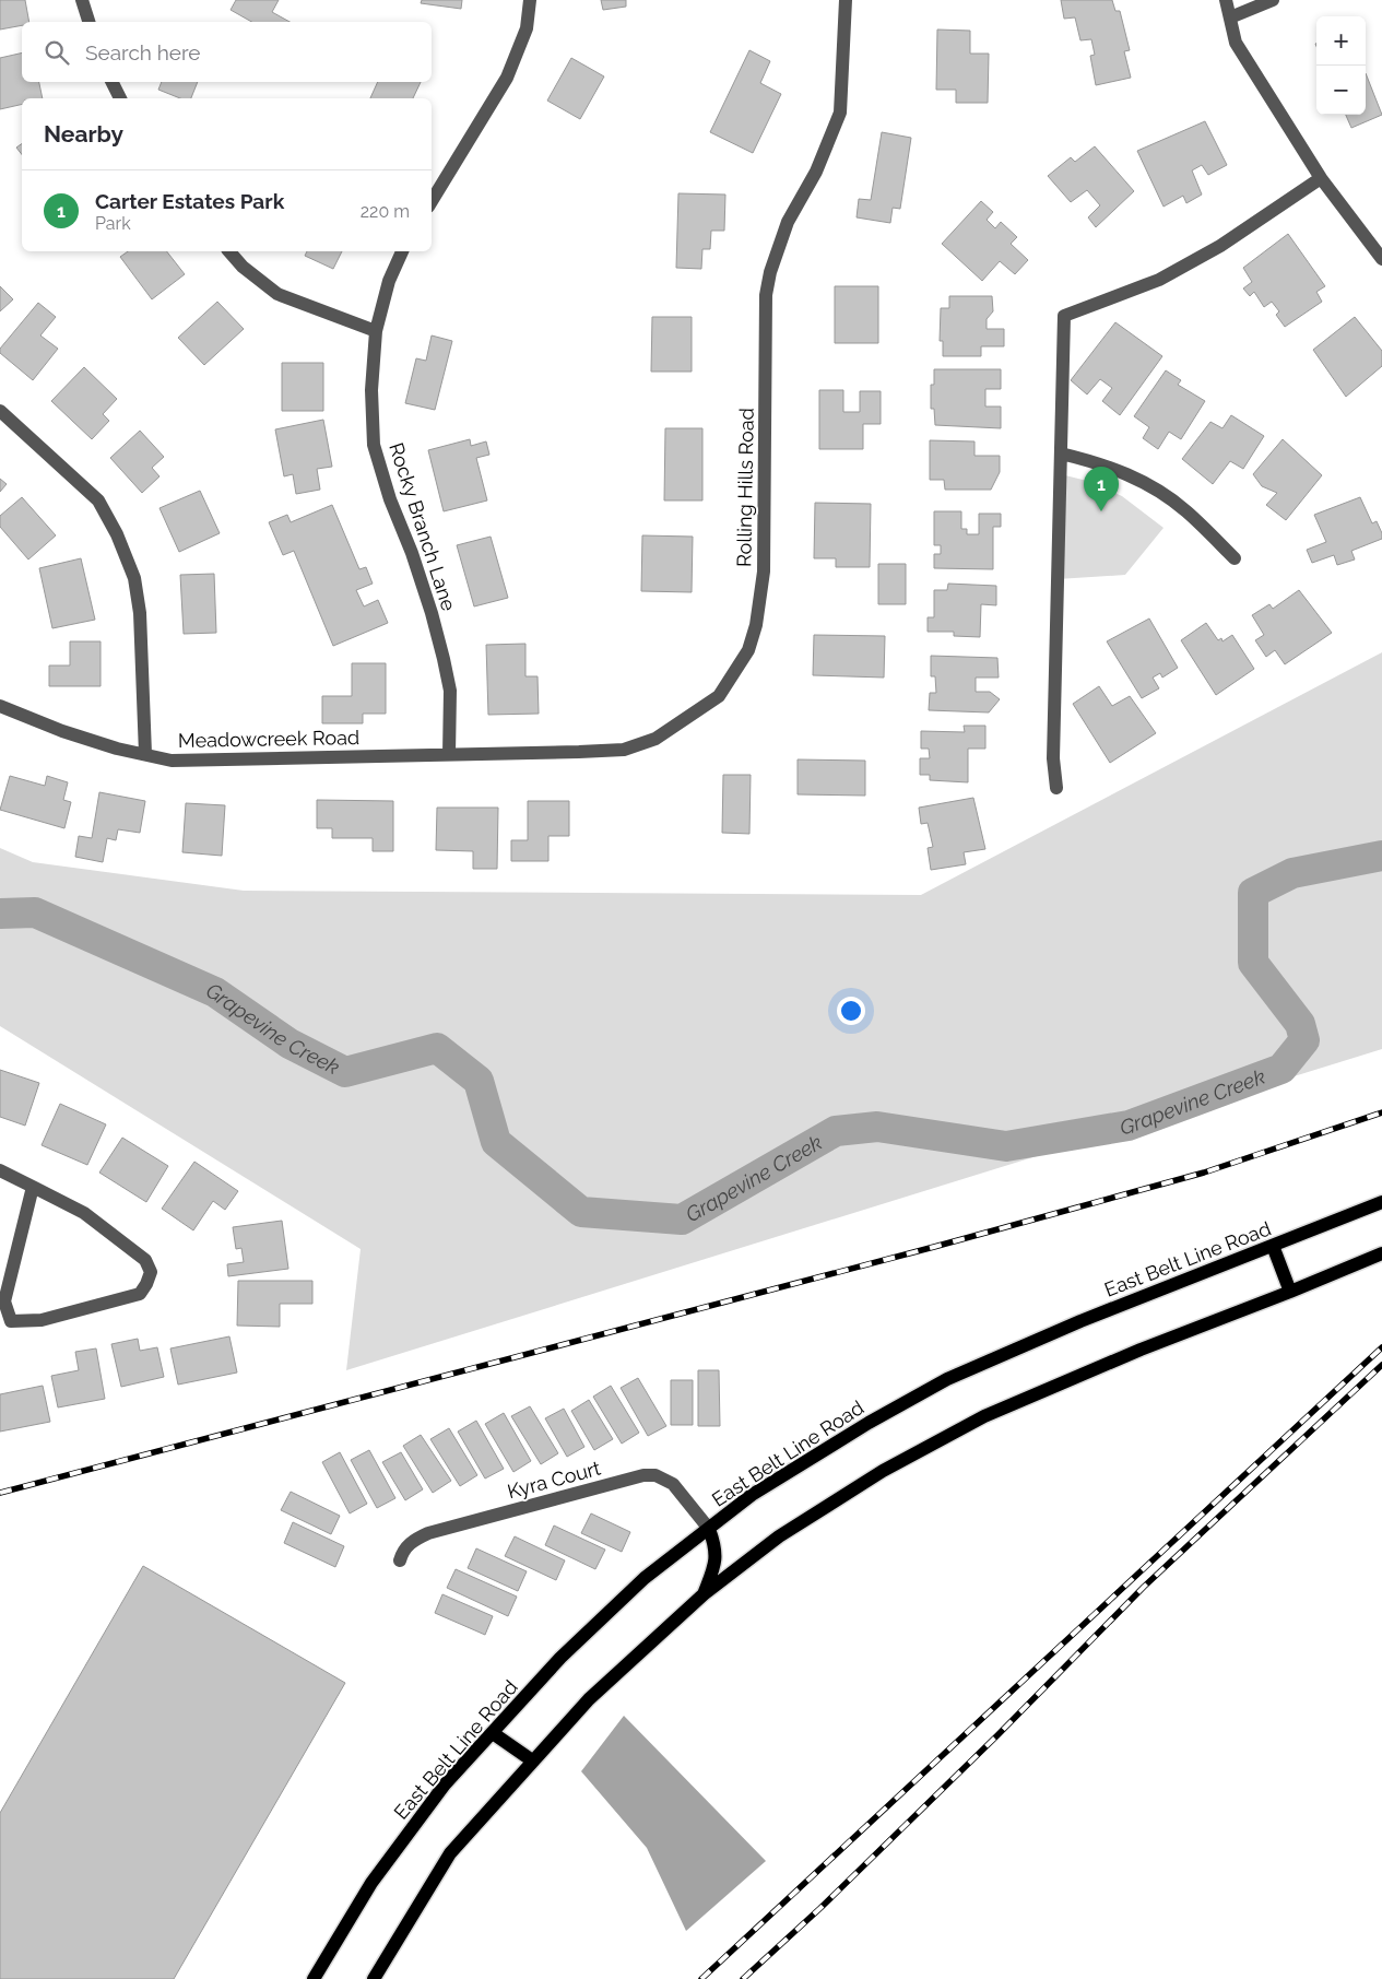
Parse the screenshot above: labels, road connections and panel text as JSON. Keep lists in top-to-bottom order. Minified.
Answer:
{"streets":{"main road":["East Belt Line Road"],"street":["Rolling Hills Road","Rocky Branch Lane","Meadowcreek Road","Kyra Court"]},"crossings":[["Rolling Hills Road","Rocky Branch Lane"],["Rolling Hills Road","Meadowcreek Road"],["Rocky Branch Lane","Meadowcreek Road"],["East Belt Line Road","Kyra Court"]],"water":["Grapevine Creek"],"page":{"map_buttons":["+","−"],"search":"Search here","heading":"Nearby","list":[{"mark":"1","name":"Carter Estates Park","note":"Park","value":"220 m"}],"pins":"1"}}
